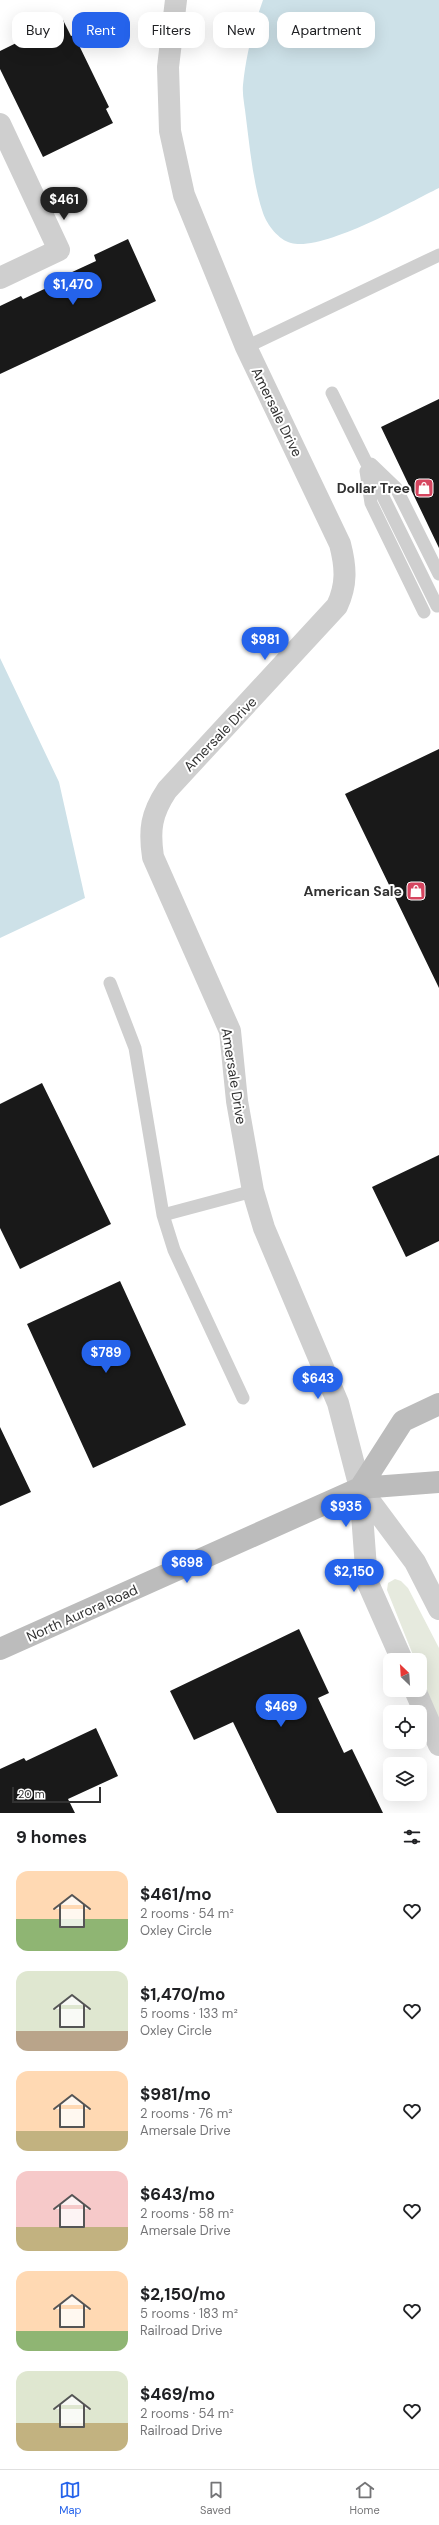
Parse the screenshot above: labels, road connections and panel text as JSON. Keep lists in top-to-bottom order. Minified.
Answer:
{"streets":{"main road":["North Aurora Road"],"street":["Amersale Drive"]},"crossings":[["Amersale Drive","North Aurora Road"]],"places":{"shop":["Dollar Tree","American Sale"]},"scale_bar":"20 m","north":"top left","page":{"chip":["Buy","Rent","Filters","New","Apartment"],"price":["$461","$1,470","$981","$789","$643","$935","$698","$2,150","$469"],"scale":"20 m","heading":"9 homes","list":[{"name":"$461/mo","note":"2 rooms · 54 m² · Oxley Circle"},{"name":"$1,470/mo","note":"5 rooms · 133 m² · Oxley Circle"},{"name":"$981/mo","note":"2 rooms · 76 m² · Amersale Drive"},{"name":"$643/mo","note":"2 rooms · 58 m² · Amersale Drive"},{"name":"$2,150/mo","note":"5 rooms · 183 m² · Railroad Drive"},{"name":"$469/mo","note":"2 rooms · 54 m² · Railroad Drive"}],"tabs":["Map","Saved","Home"]}}
